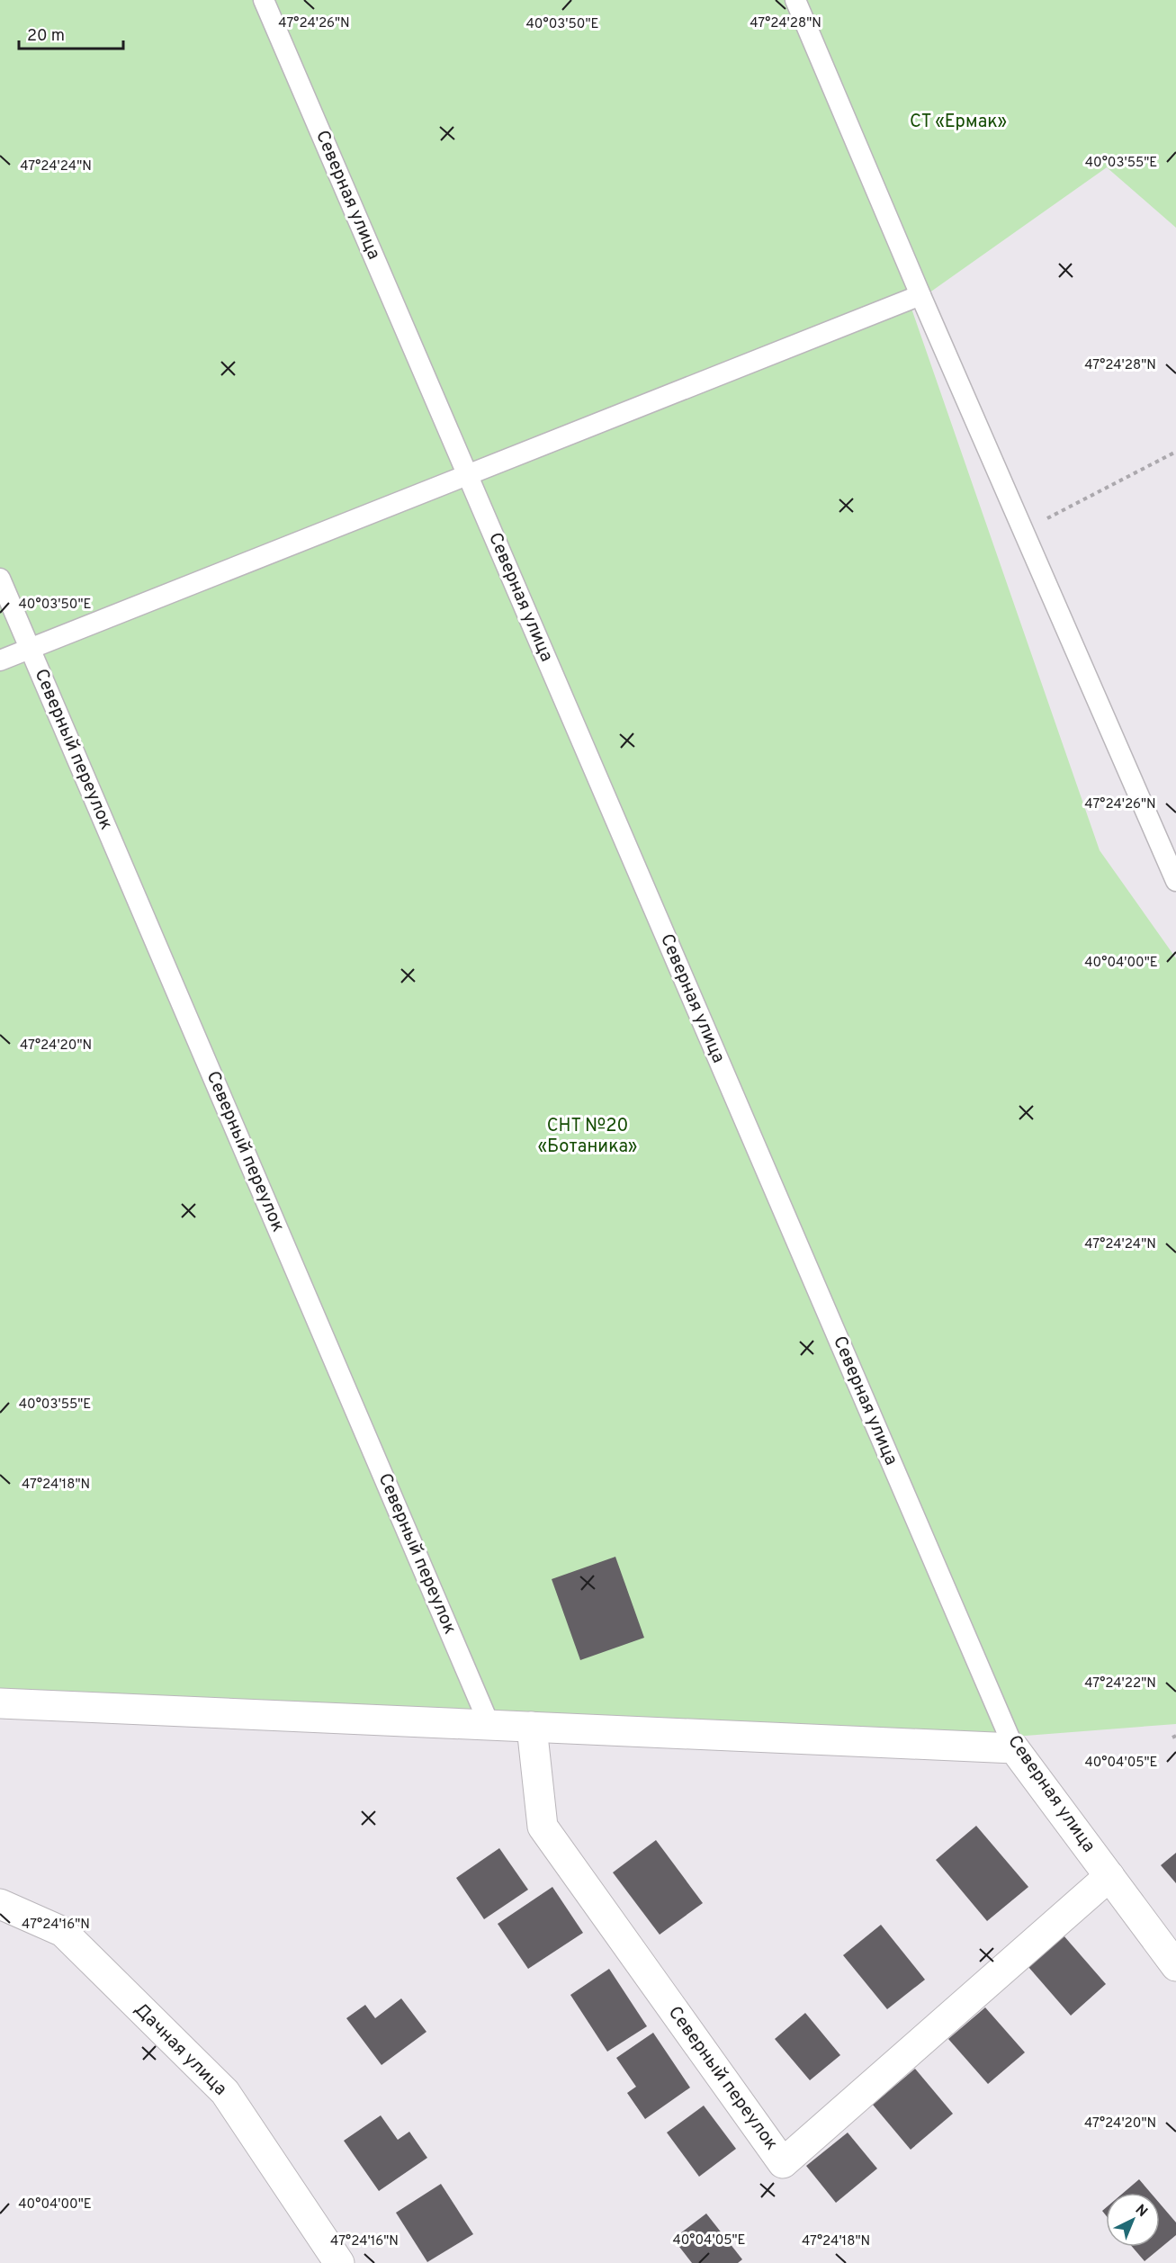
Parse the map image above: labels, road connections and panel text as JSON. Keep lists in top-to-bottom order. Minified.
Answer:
{"streets":{"street":["Северная улица","Северный переулок","Дачная улица"]},"crossings":[["Северная улица","Северный переулок"]],"parks":["СТ «Ермак»","СНТ №20 «Ботаника»"],"scale_bar":"20 m","north":"top right","coordinates":["47°24'26\"N","47°24'28\"N","40°03'50\"E","40°03'55\"E","47°24'24\"N","40°04'00\"E","47°24'20\"N","47°24'18\"N","47°24'22\"N","40°04'05\"E","47°24'16\"N"]}
